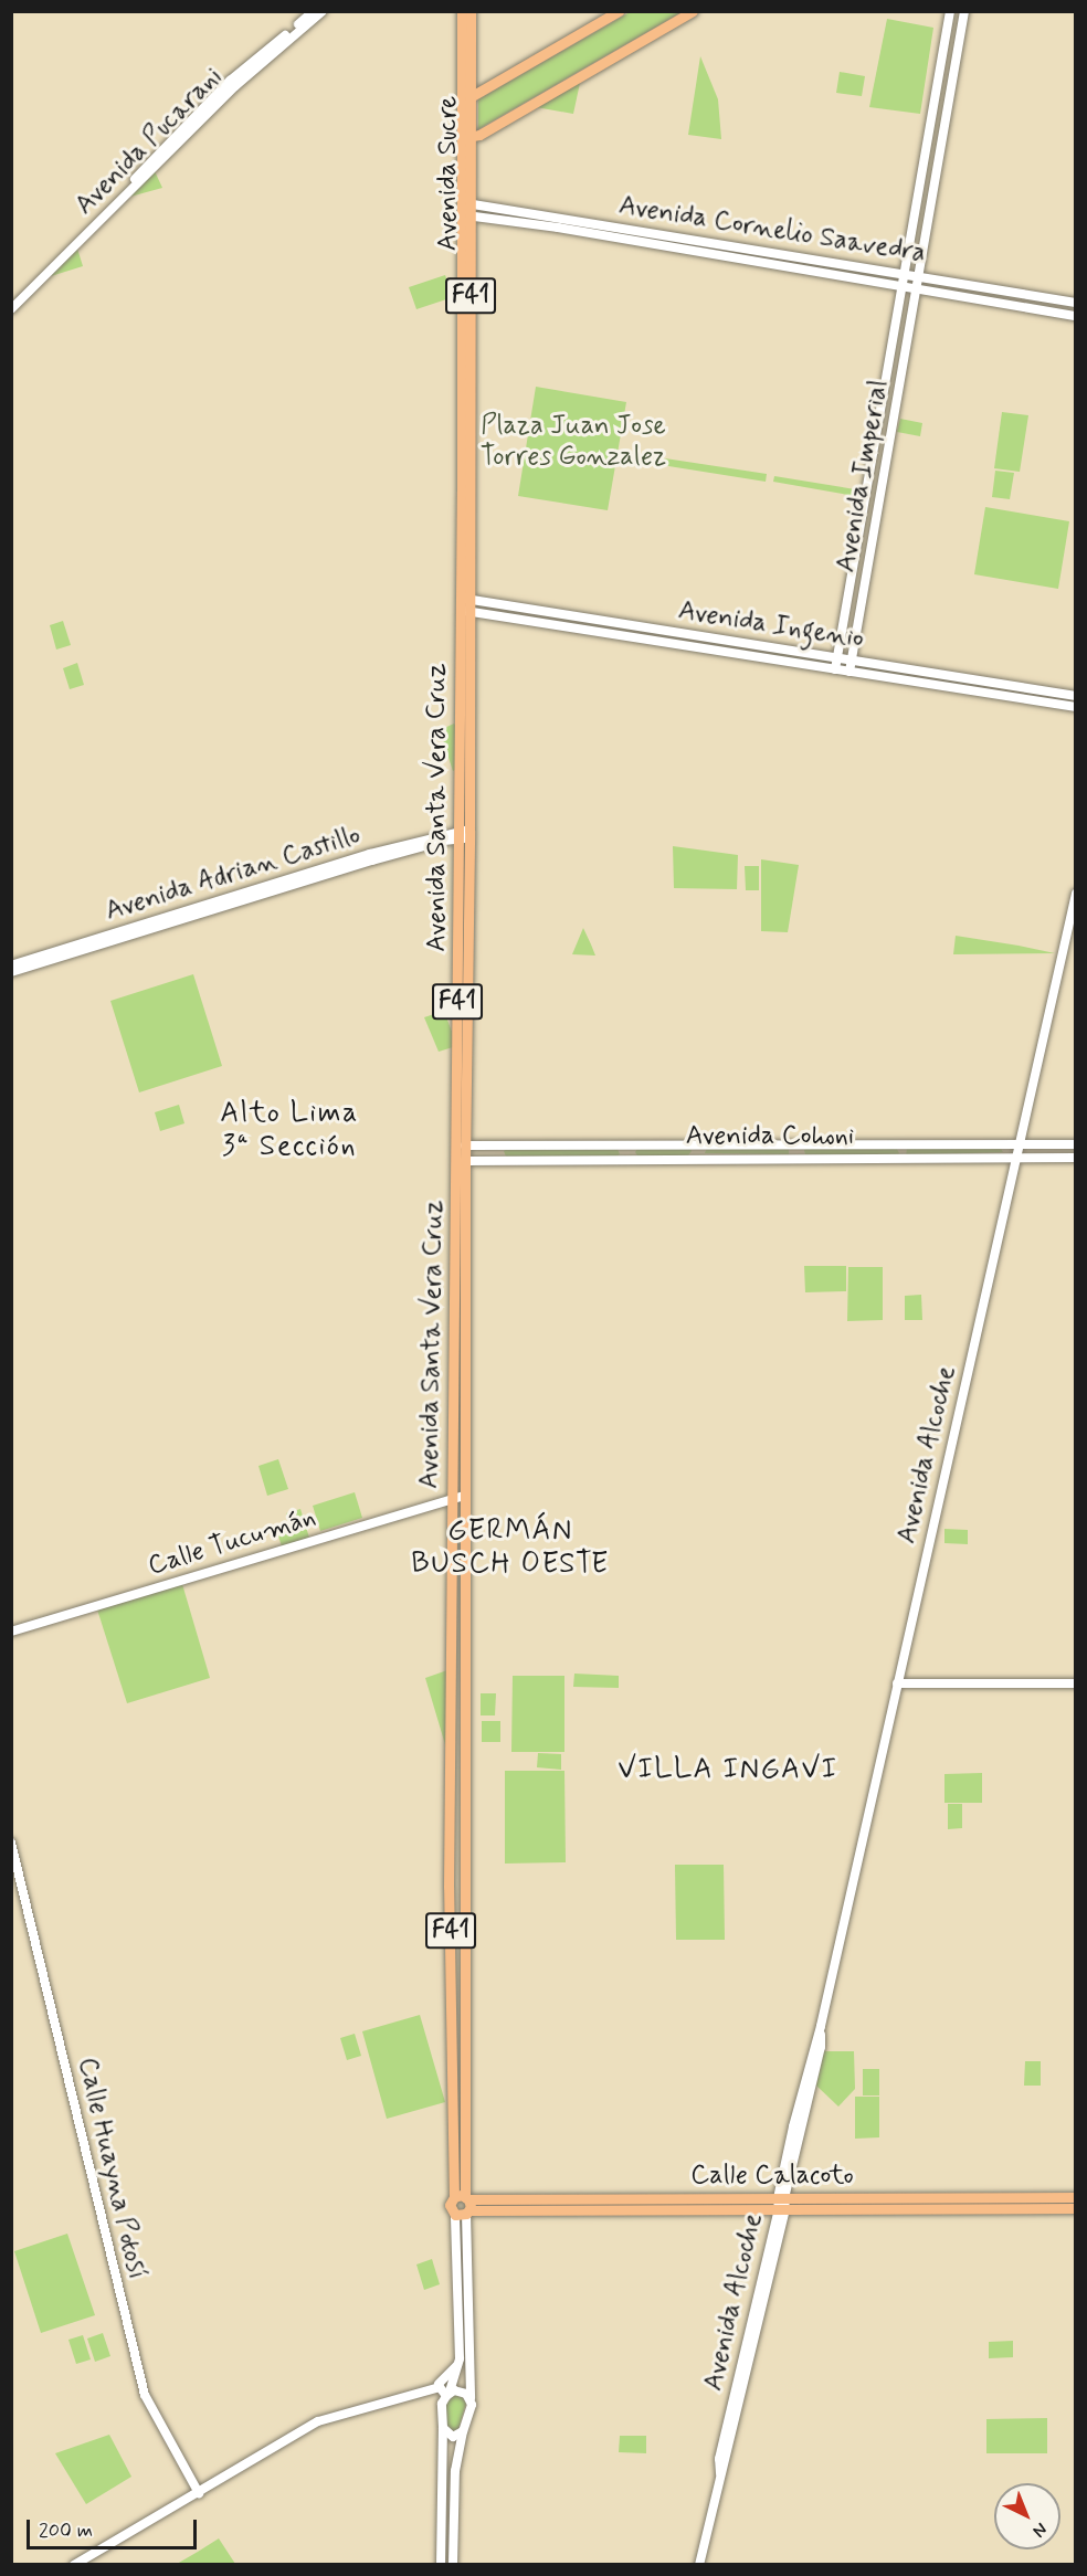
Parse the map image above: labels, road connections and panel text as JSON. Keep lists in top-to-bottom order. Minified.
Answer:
{"streets":{"main road":["Avenida Sucre","F41","Avenida Santa Vera Cruz","Calle Calacoto"],"street":["Avenida Pucarani","Avenida Cornelio Saavedra","Avenida Imperial","Avenida Ingenio","Avenida Adrian Castillo","Avenida Cohoni","Avenida Alcoche","Calle Tucumán","Calle Huayna Potosí"]},"crossings":[["Avenida Sucre","Avenida Cornelio Saavedra"],["Avenida Sucre","Avenida Santa Vera Cruz"],["Avenida Cornelio Saavedra","Avenida Imperial"],["Avenida Imperial","Avenida Ingenio"],["Avenida Ingenio","Avenida Santa Vera Cruz"],["Avenida Santa Vera Cruz","Avenida Adrian Castillo"],["Avenida Santa Vera Cruz","Avenida Cohoni"],["Avenida Santa Vera Cruz","Calle Tucumán"],["Avenida Santa Vera Cruz","Calle Calacoto"],["Avenida Cohoni","Avenida Alcoche"],["Avenida Alcoche","Calle Calacoto"]],"districts":["Alto Lima 3ª Sección","GERMÁN BUSCH OESTE","VILLA INGAVI"],"parks":["Plaza Juan Jose Torres Gonzalez"],"scale_bar":"200 m","north":"bottom right"}
